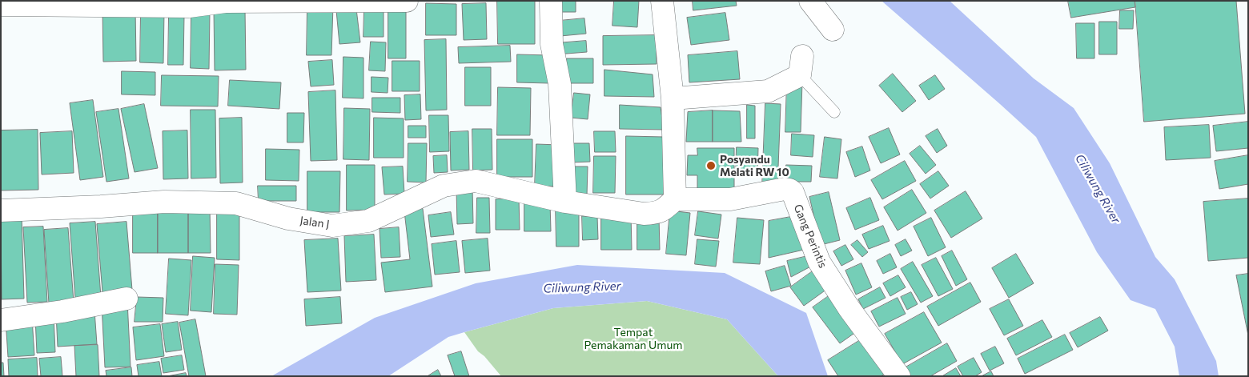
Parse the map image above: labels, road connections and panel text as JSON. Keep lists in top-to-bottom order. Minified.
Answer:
{"streets":{"street":["Jalan J","Gang Perintis"]},"crossings":[["Jalan J","Gang Perintis"]],"water":["Ciliwung River"],"parks":["Tempat Pemakaman Umum"],"places":["Posyandu Melati RW 10"]}
